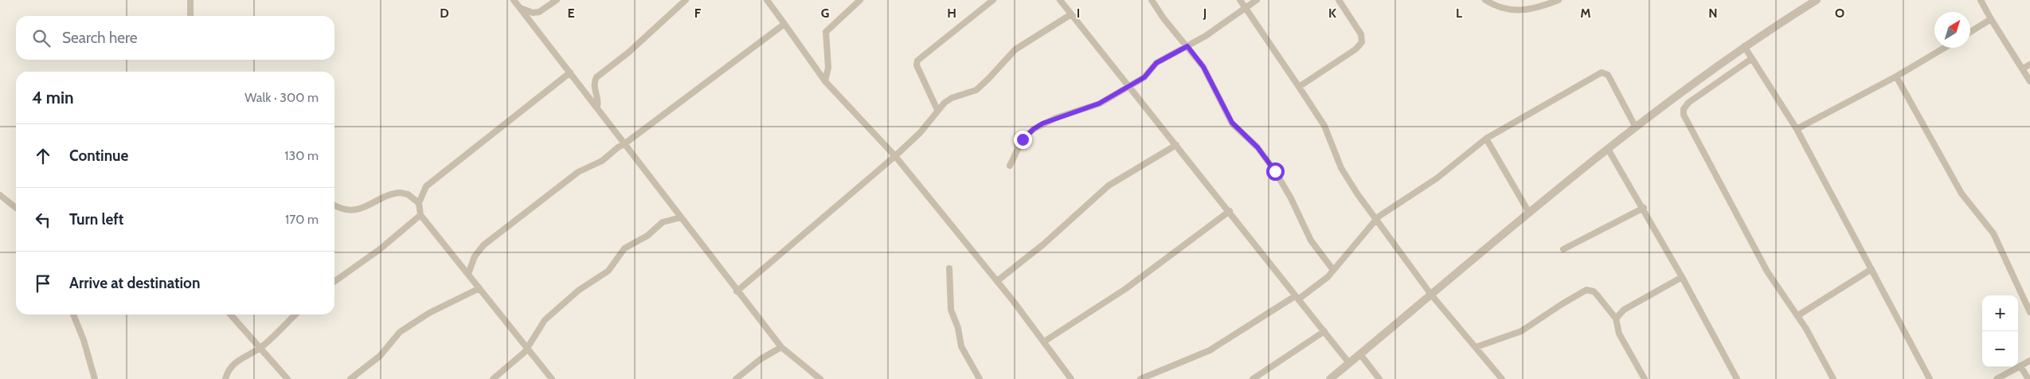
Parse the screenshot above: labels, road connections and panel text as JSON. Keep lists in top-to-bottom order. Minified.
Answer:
{"north":"top right","page":{"search":"Search here","heading":["4 min","Walk · 300 m"],"list":[["Continue","130 m"],["Turn left","170 m"],"Arrive at destination"],"map_buttons":["+","−"]},"grid":{"columns":["D","E","F","G","H","I","J","K","L","M","N","O"]}}
